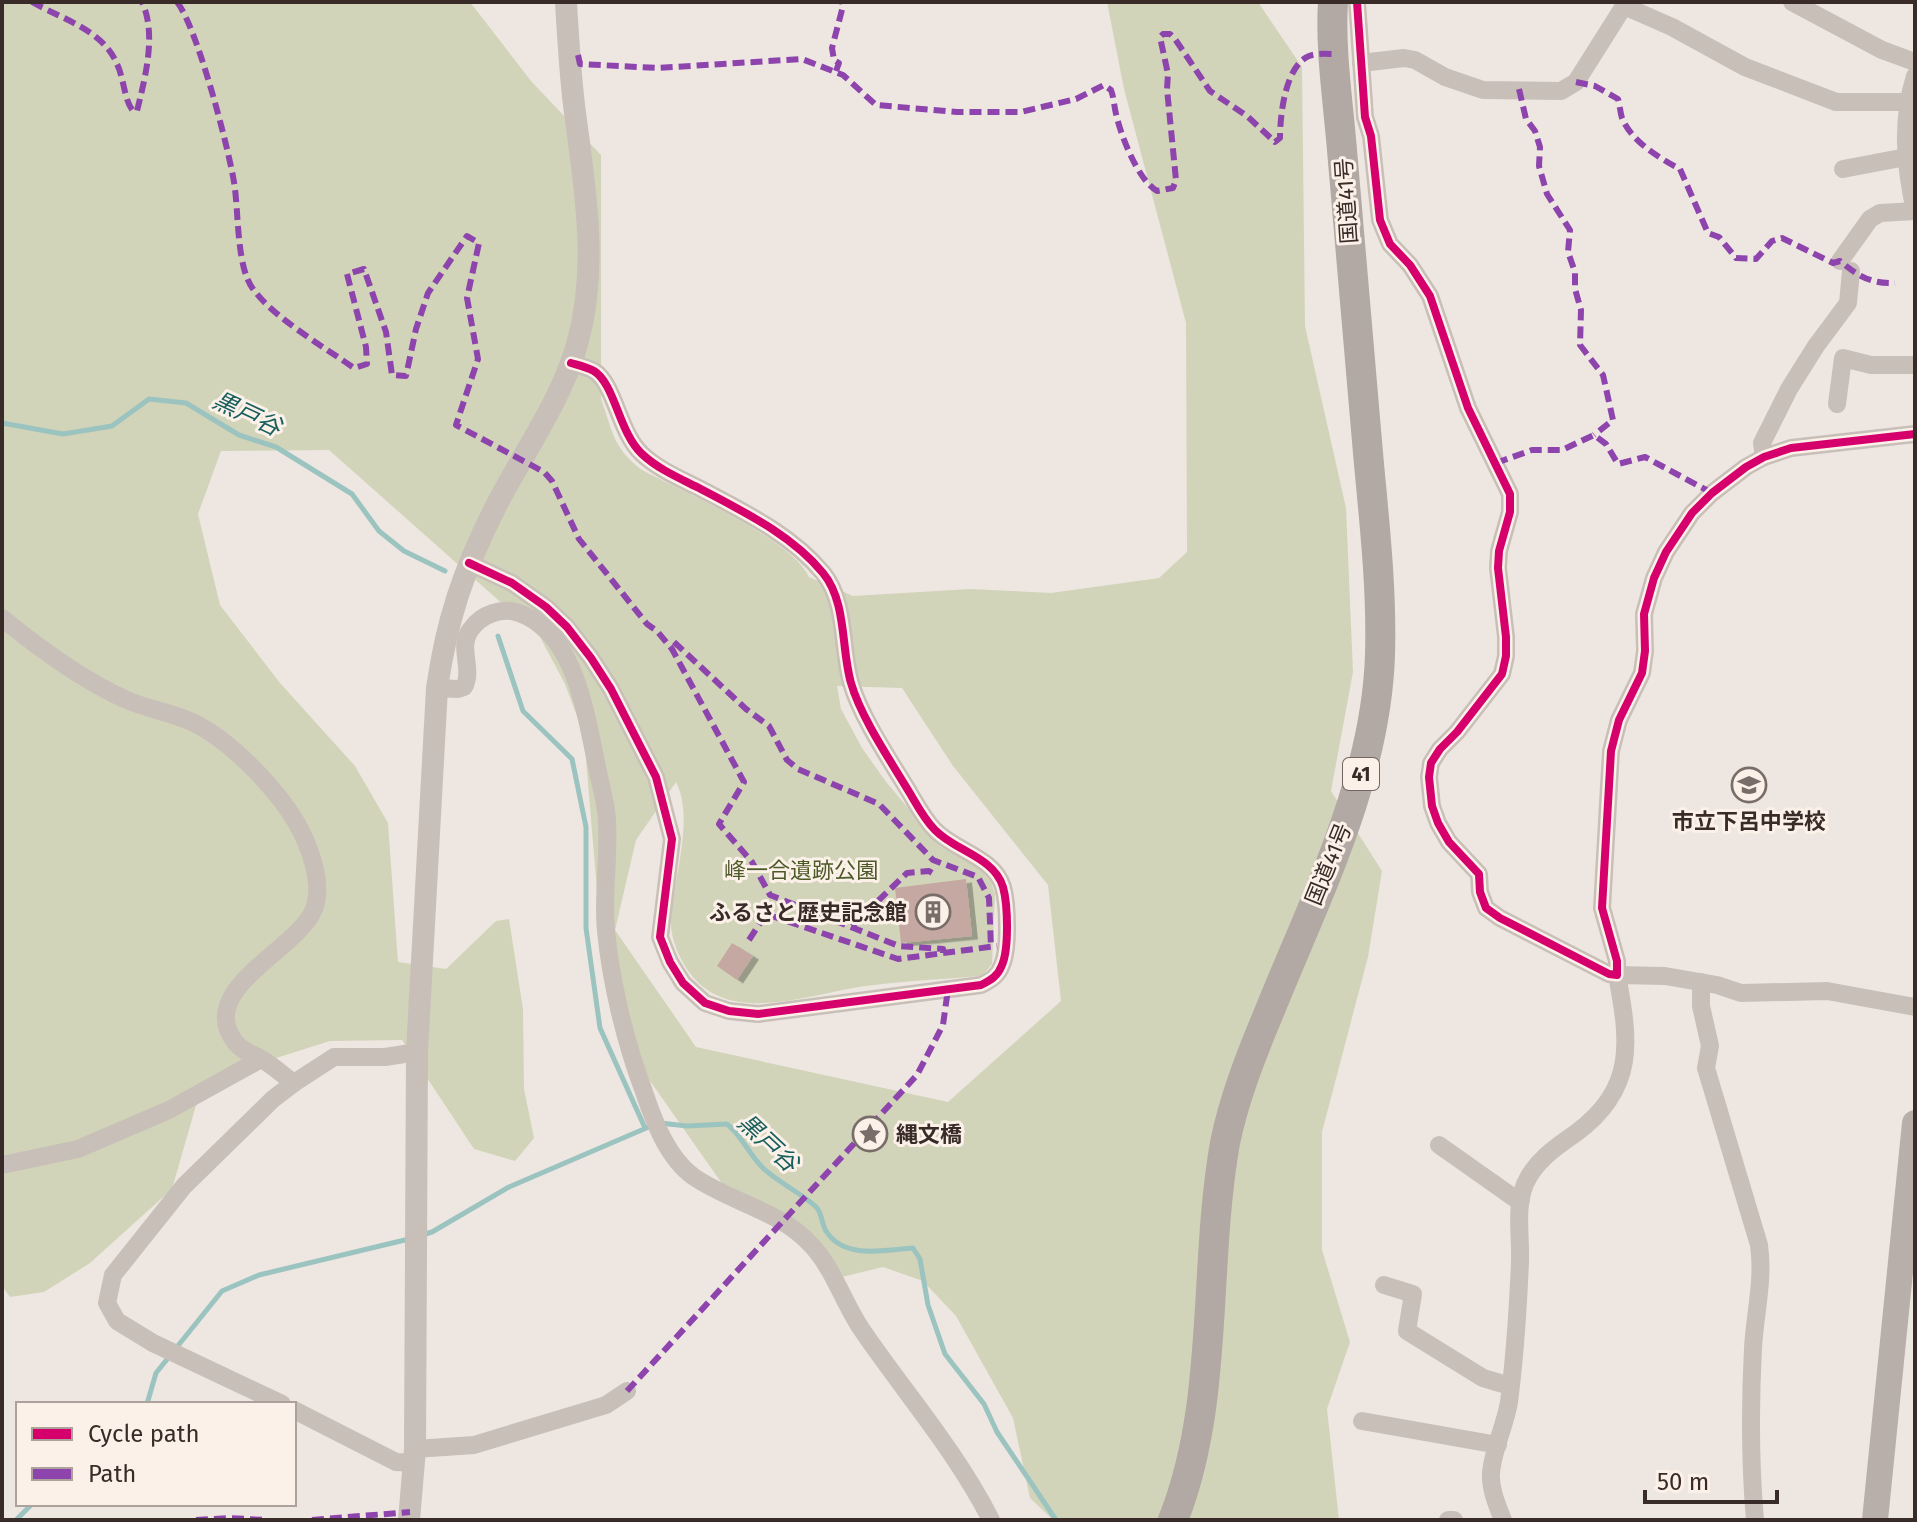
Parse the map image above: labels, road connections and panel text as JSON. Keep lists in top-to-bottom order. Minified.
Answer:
{"streets":{"highway":["国道41号","41"]},"water":["黒戸谷"],"parks":["峰一合遺跡公園"],"places":{"school or university":["市立下呂中学校"],"building":["ふるさと歴史記念館"],"place":["縄文橋"]},"legend":["Cycle path","Path"],"scale_bar":"50 m"}
